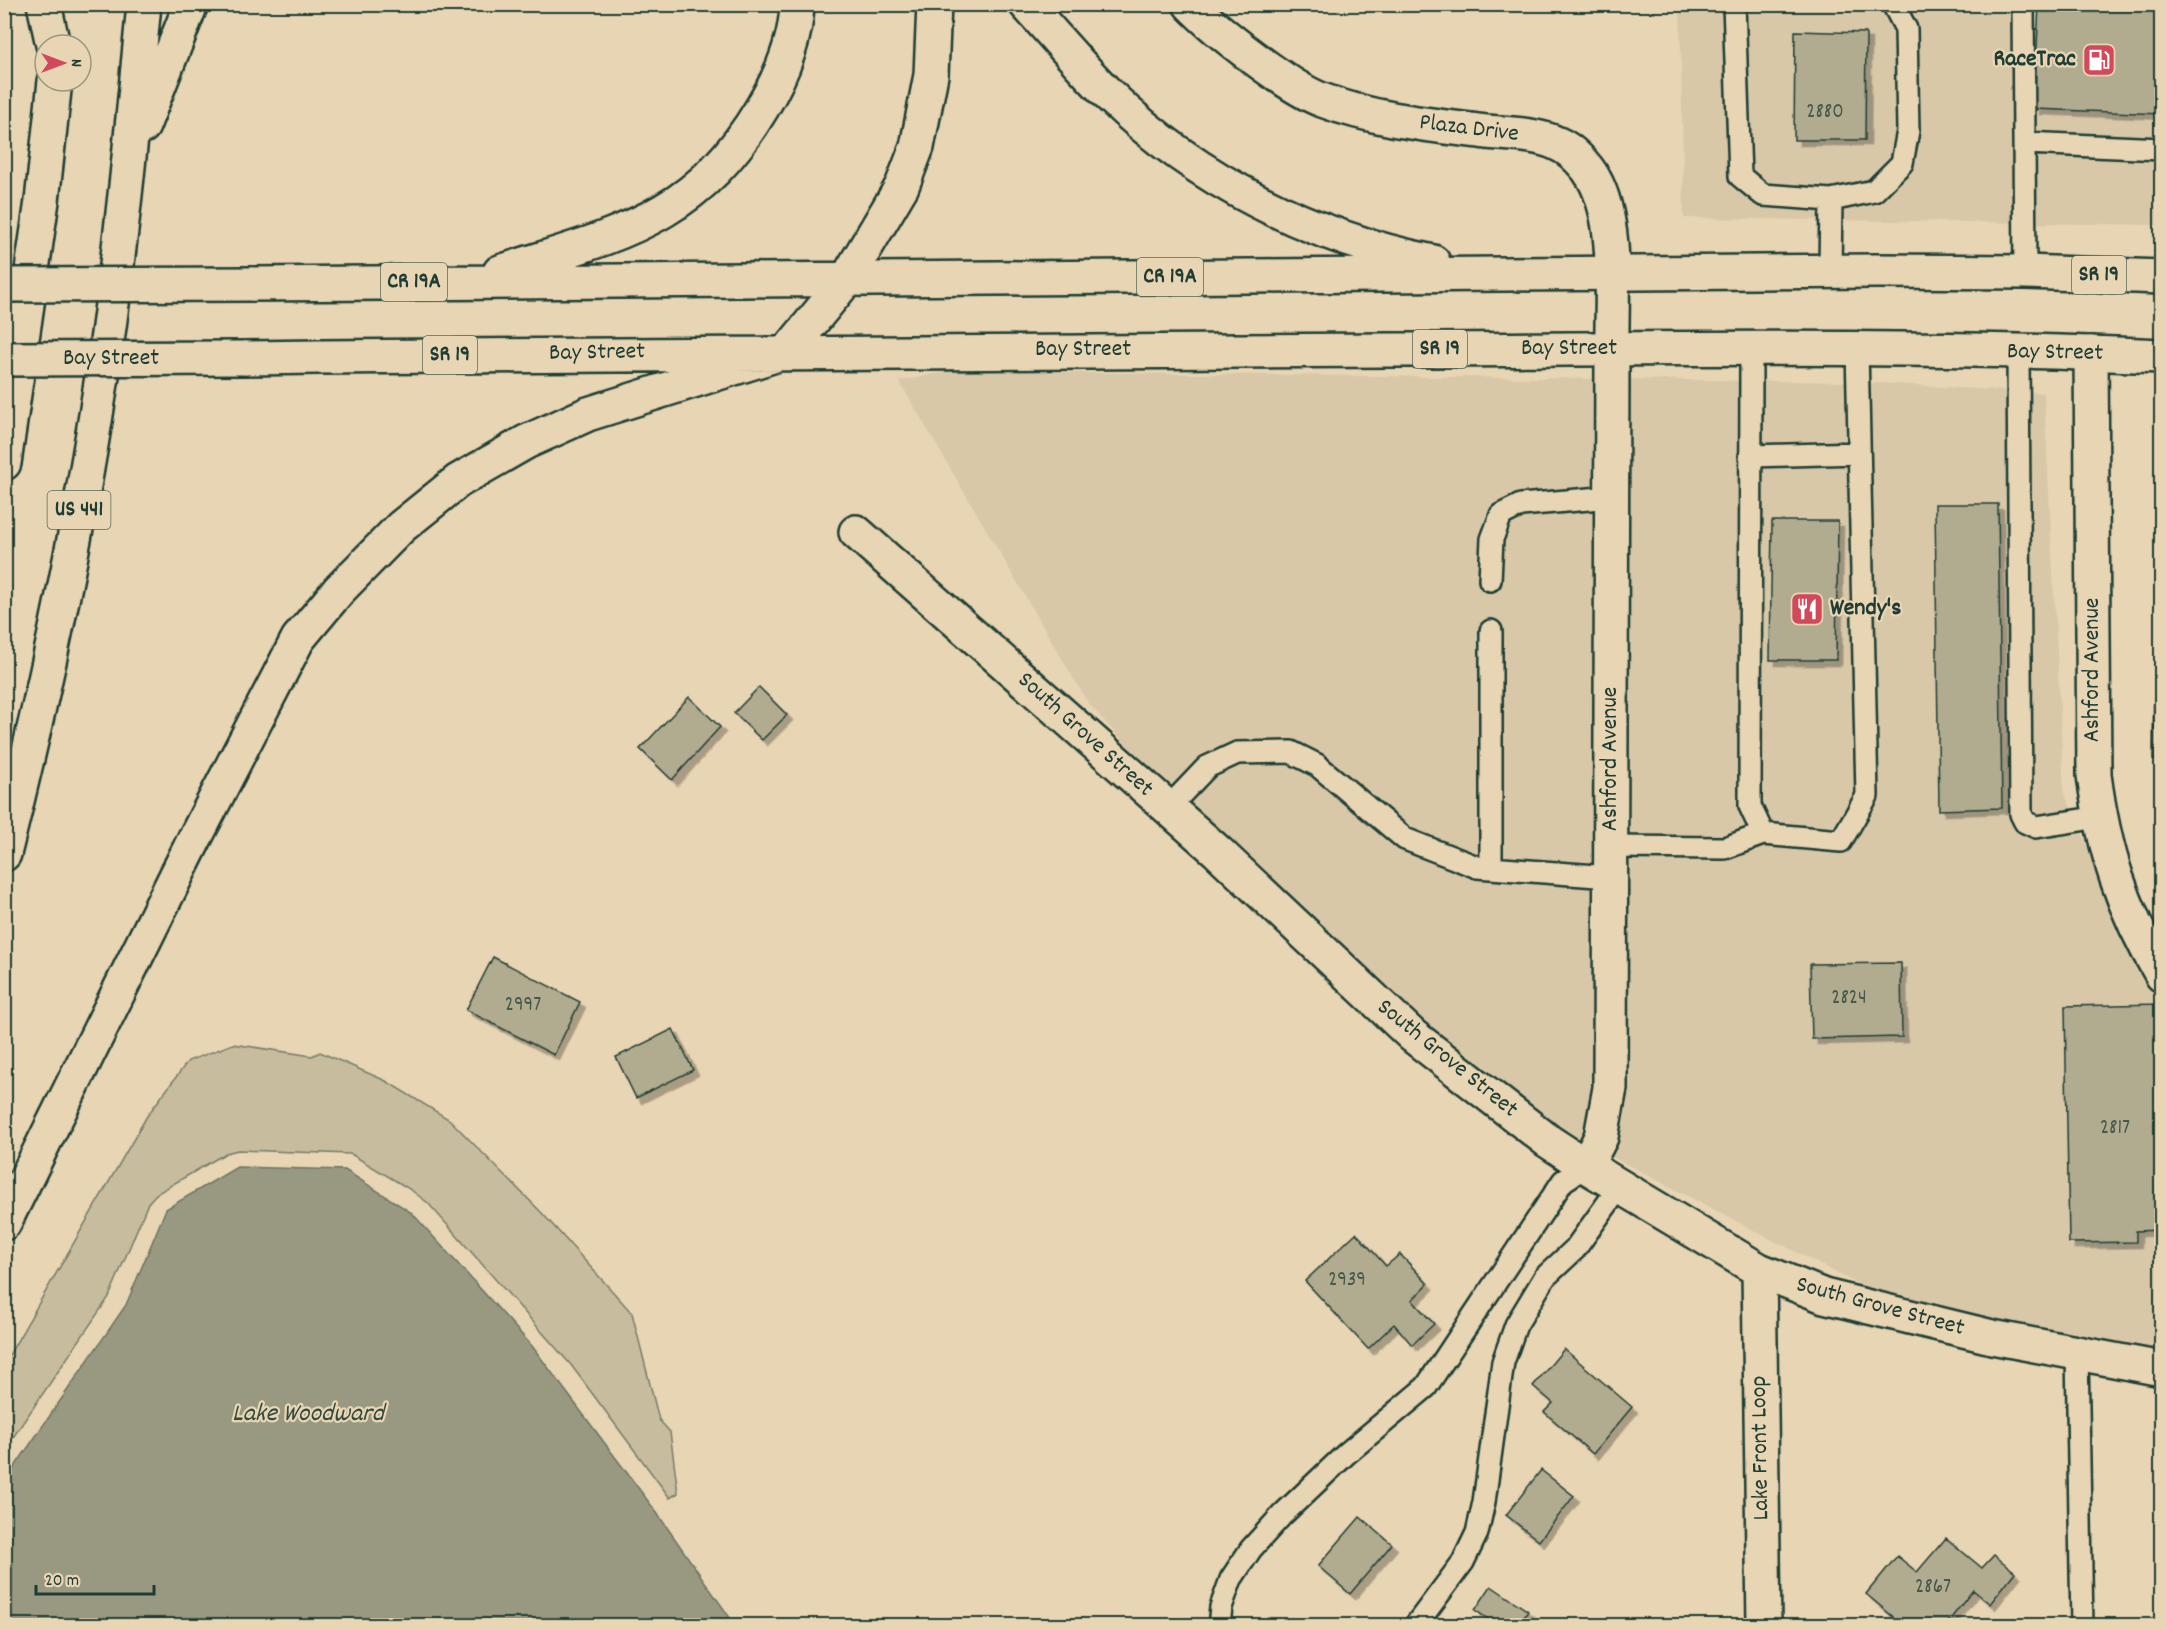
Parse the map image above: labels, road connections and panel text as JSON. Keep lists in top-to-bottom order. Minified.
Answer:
{"streets":{"main road":["Plaza Drive","SR 19","CR 19A","Bay Street","US 441","Ashford Avenue","South Grove Street","Lake Front Loop"]},"crossings":[["Plaza Drive","SR 19"],["Plaza Drive","Bay Street"],["Plaza Drive","Ashford Avenue"],["SR 19","CR 19A"],["Bay Street","Ashford Avenue"],["Ashford Avenue","South Grove Street"],["South Grove Street","Lake Front Loop"]],"water":["Lake Woodward"],"places":{"fuel station":["RaceTrac"],"restaurant":["Wendy's"]},"house_numbers":["2880","2824","2997","2817","2939","2867"],"scale_bar":"20 m","north":"right"}
